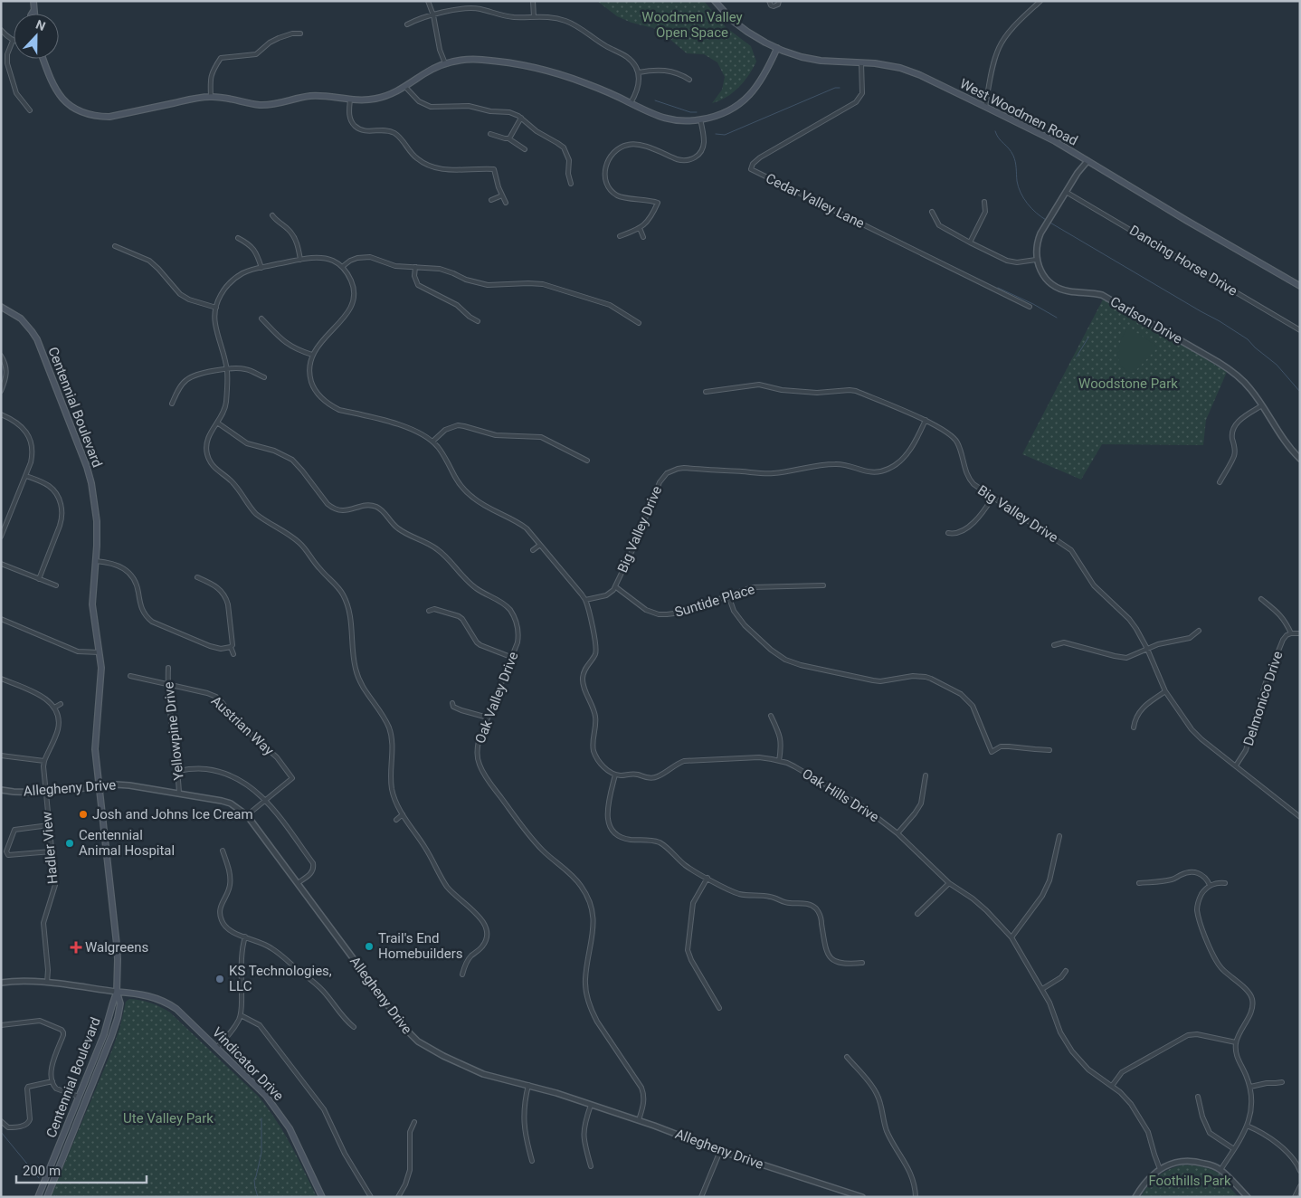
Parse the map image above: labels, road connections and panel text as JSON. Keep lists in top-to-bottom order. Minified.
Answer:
{"streets":{"main road":["West Woodmen Road","Centennial Boulevard","Vindicator Drive"],"street":["Cedar Valley Lane","Dancing Horse Drive","Carlson Drive","Big Valley Drive","Suntide Place","Oak Valley Drive","Delmonico Drive","Austrian Way","Yellowpine Drive","Allegheny Drive","Oak Hills Drive","Hadler View"]},"crossings":[["West Woodmen Road","Cedar Valley Lane"],["Centennial Boulevard","Allegheny Drive"],["Centennial Boulevard","Vindicator Drive"],["Big Valley Drive","Suntide Place"],["Big Valley Drive","Delmonico Drive"],["Oak Valley Drive","Allegheny Drive"],["Austrian Way","Yellowpine Drive"],["Yellowpine Drive","Allegheny Drive"],["Allegheny Drive","Hadler View"]],"parks":["Woodmen Valley Open Space","Woodstone Park","Ute Valley Park","Foothills Park"],"places":{"other":["Josh and Johns Ice Cream","Centennial Animal Hospital","Trail's End Homebuilders","KS Technologies, LLC"],"health":["Walgreens"]},"scale_bar":"200 m","north":"top"}
